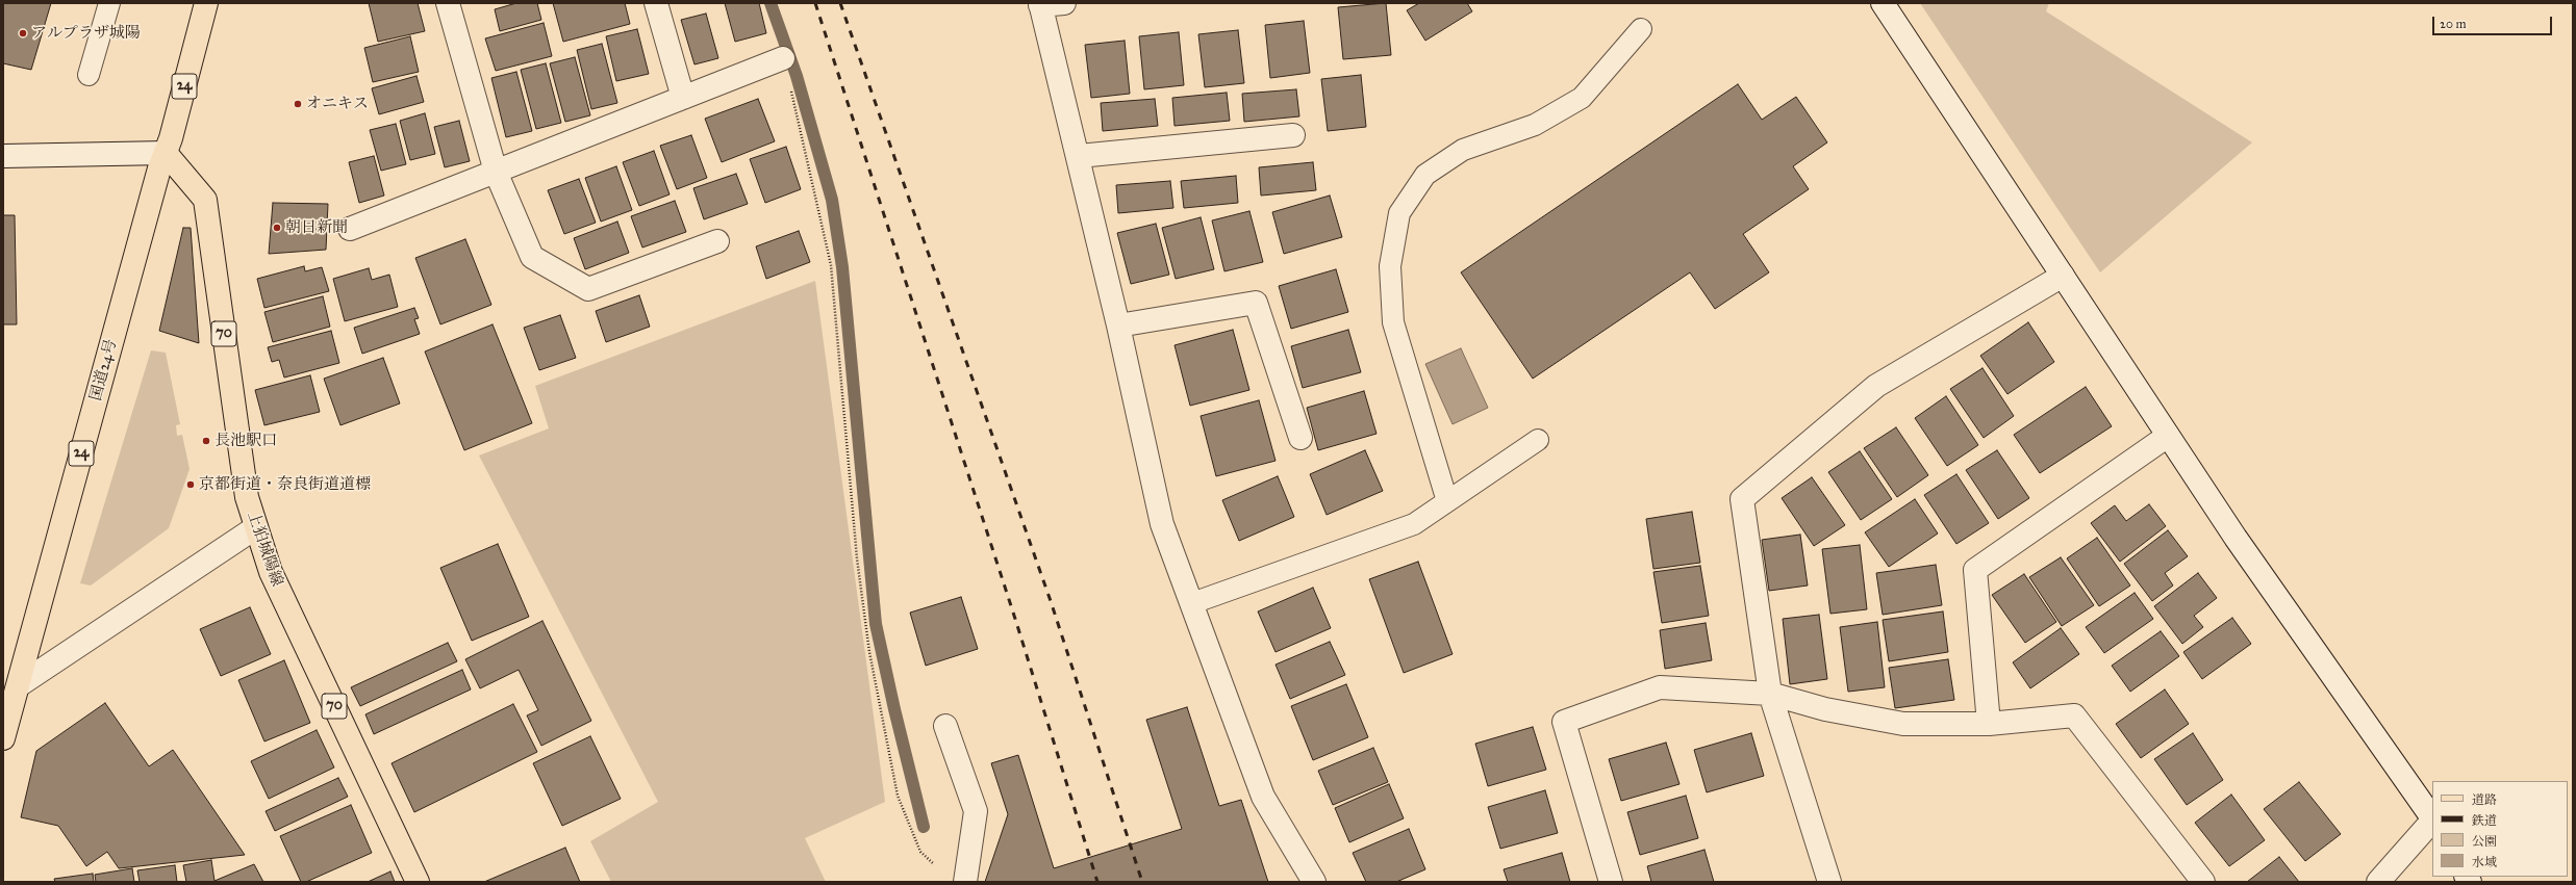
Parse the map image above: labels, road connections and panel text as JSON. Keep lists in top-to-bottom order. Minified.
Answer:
{"streets":{"main road":["24","70","国道24号","上狛城陽線"]},"crossings":[["国道24号","上狛城陽線"]],"places":["アルプラザ城陽","オニキス","朝日新聞","長池駅口","京都街道・奈良街道道標"],"legend":["道路","鉄道","公園","水域"],"scale_bar":"20 m"}
